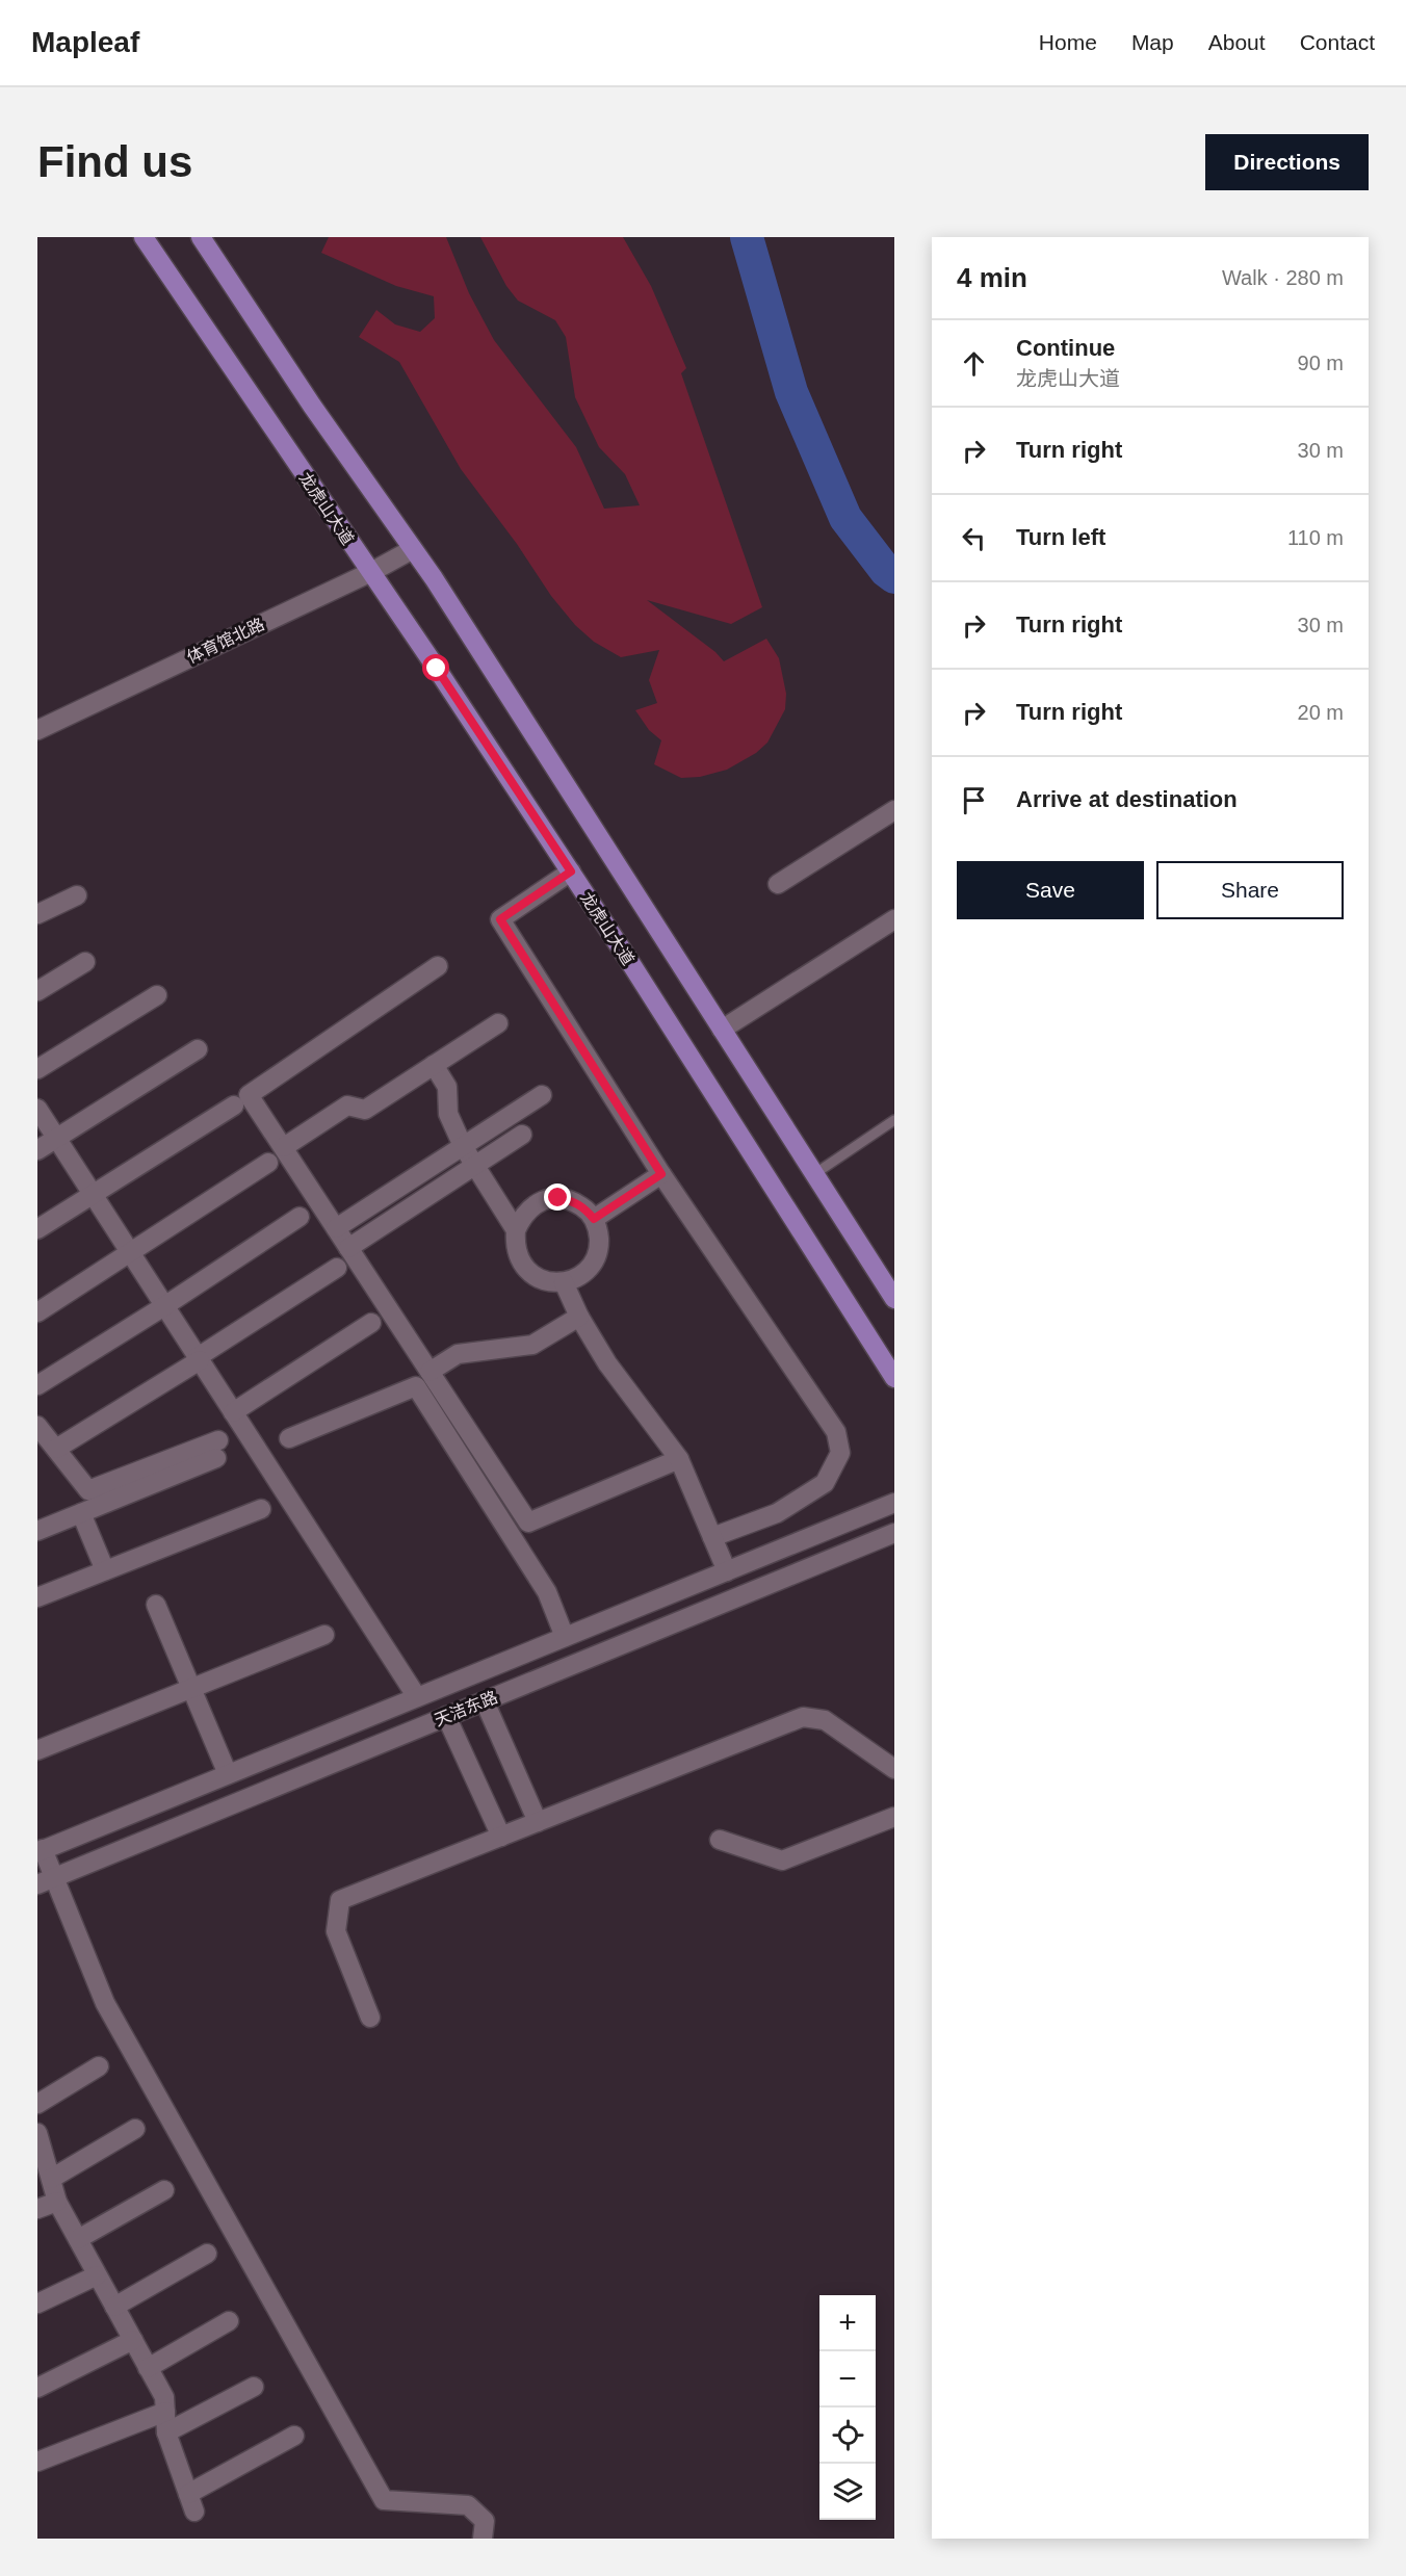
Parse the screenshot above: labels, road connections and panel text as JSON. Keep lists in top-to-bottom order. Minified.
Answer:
{"streets":{"main road":["龙虎山大道"],"street":["体育馆北路","天洁东路"]},"crossings":[["龙虎山大道","体育馆北路"]],"page":{"header":"Mapleaf","nav":["Home","Map","About","Contact"],"buttons":["Directions",["Save","Share"]],"title":"Find us","heading":["4 min","Walk · 280 m"],"list":[["Continue","龙虎山大道","90 m"],["Turn right","30 m"],["Turn left","110 m"],["Turn right","30 m"],["Turn right","20 m"],"Arrive at destination"],"map_buttons":["+","−"]}}
